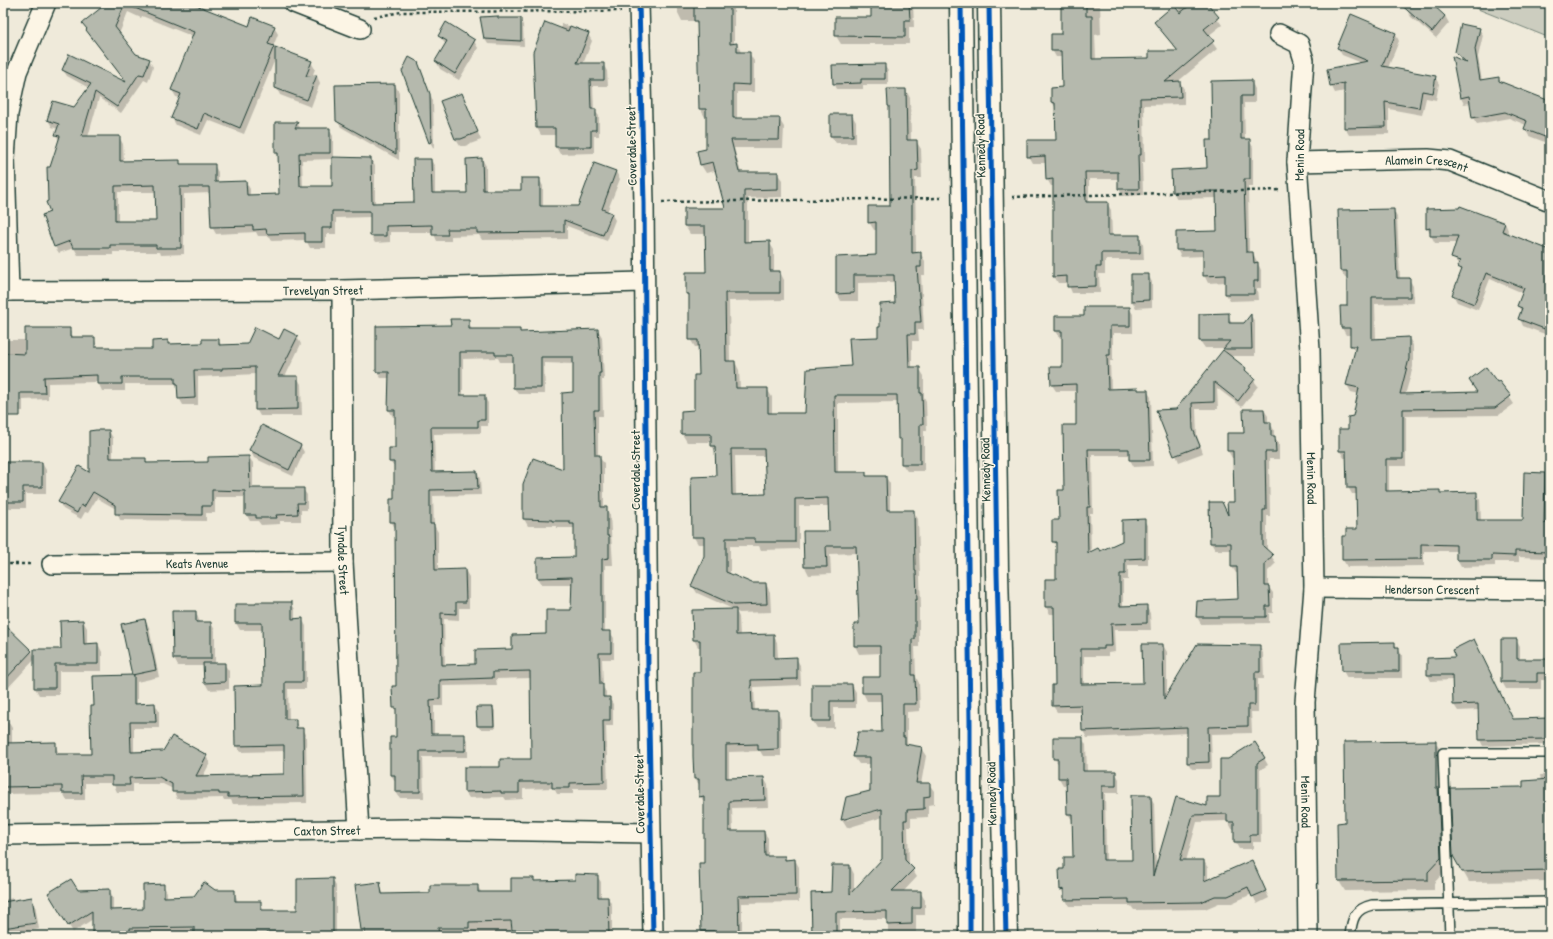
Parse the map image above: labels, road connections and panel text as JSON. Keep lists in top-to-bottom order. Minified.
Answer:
{"streets":{"main road":["Kennedy Road"],"street":["Coverdale Street","Menin Road","Alamein Crescent","Trevelyan Street","Tyndale Street","Keats Avenue","Henderson Crescent","Caxton Street"]},"crossings":[["Coverdale Street","Trevelyan Street"],["Coverdale Street","Caxton Street"],["Menin Road","Alamein Crescent"],["Menin Road","Henderson Crescent"],["Trevelyan Street","Tyndale Street"],["Tyndale Street","Keats Avenue"],["Tyndale Street","Caxton Street"]]}
